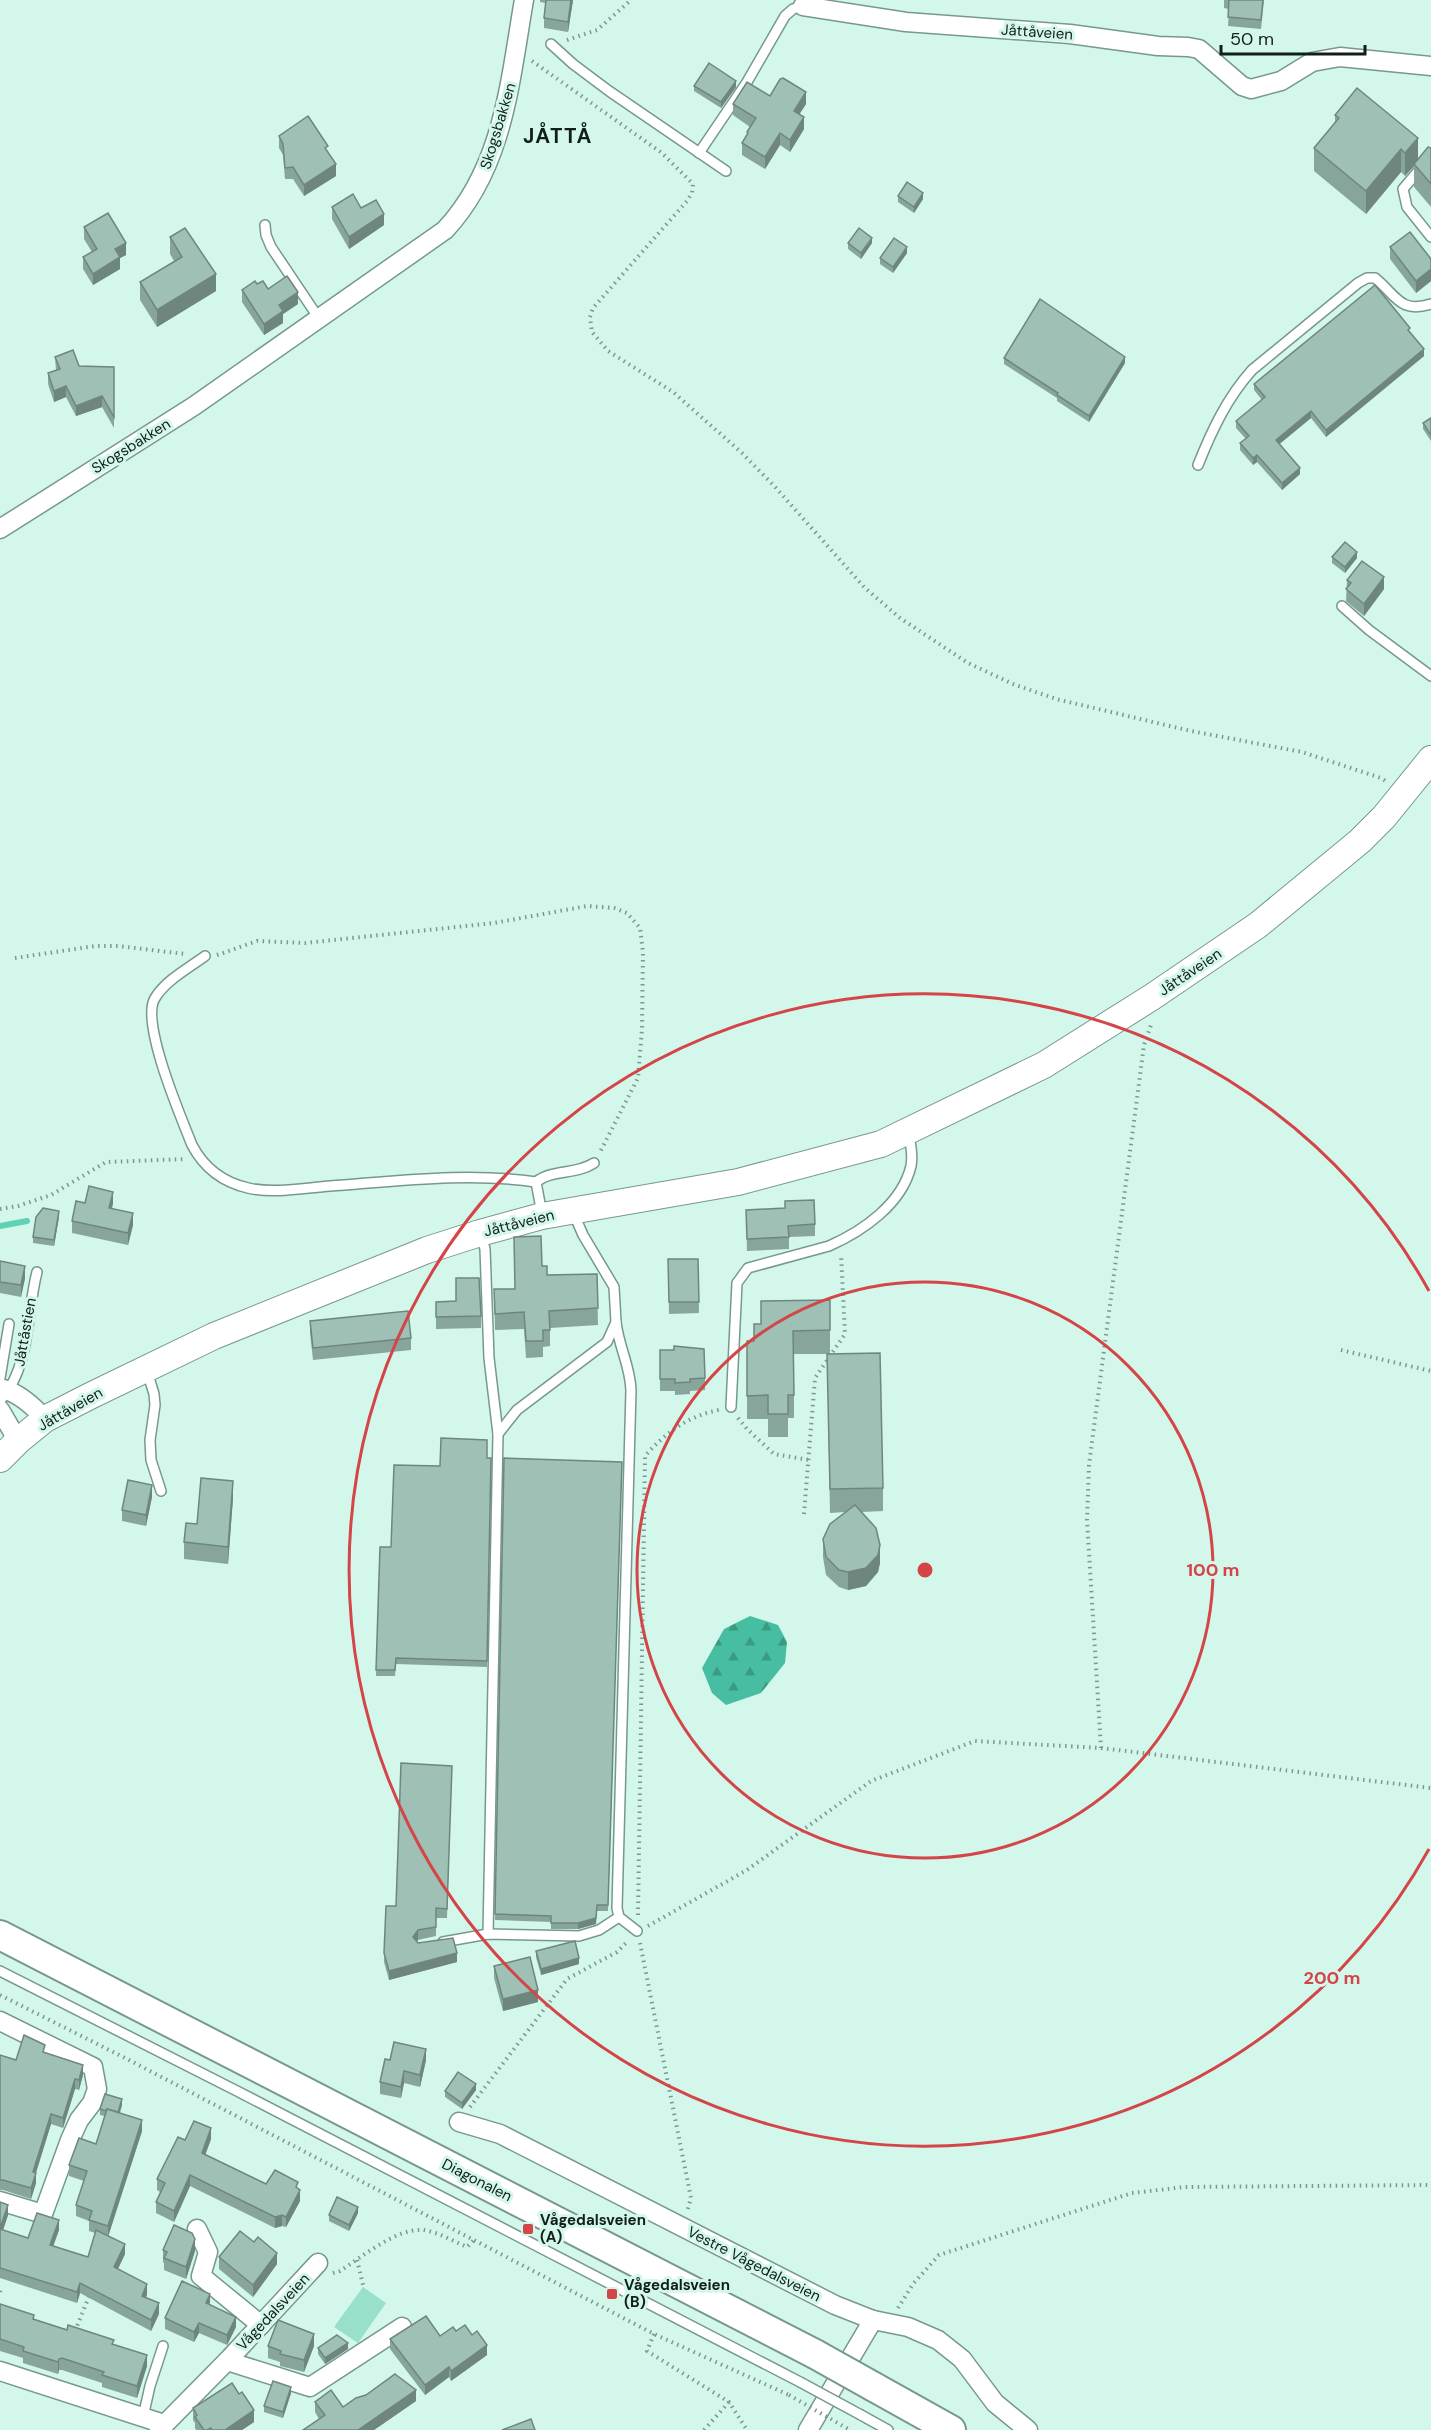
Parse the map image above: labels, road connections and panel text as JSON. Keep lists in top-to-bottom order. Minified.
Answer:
{"streets":{"main road":["Jåttåveien","Diagonalen"],"street":["Skogsbakken","Vestre Vågedalsveien","Vågedalsveien"],"lane":["Jåttåstien"]},"districts":["JÅTTÅ"],"places":{"transit":["Vågedalsveien (A)","Vågedalsveien (B)"]},"scale_bar":"50 m","rings":["100 m","200 m"]}
